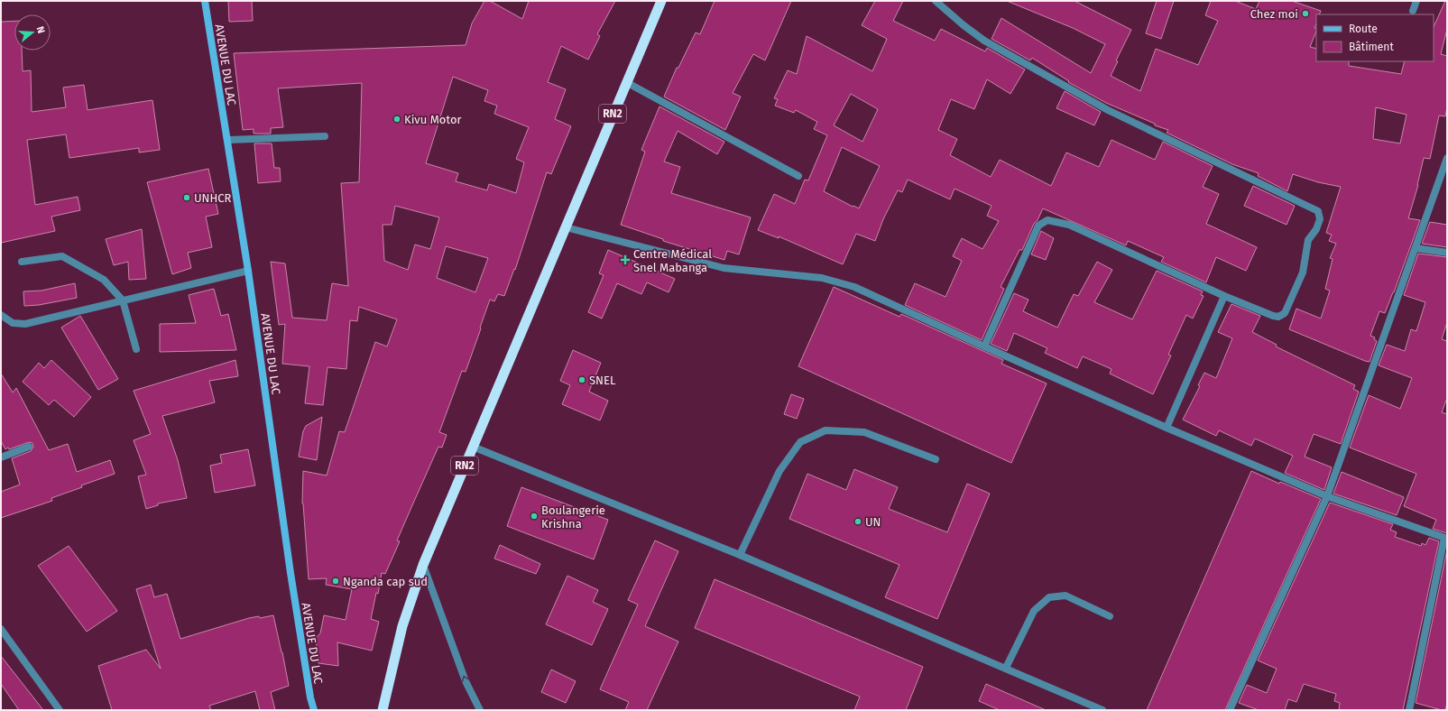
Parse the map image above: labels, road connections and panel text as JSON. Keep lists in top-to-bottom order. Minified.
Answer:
{"streets":{"highway":["RN2"],"main road":["AVENUE DU LAC"]},"places":{"other":["Chez moi","Kivu Motor","UNHCR","SNEL","Boulangerie Krishna","UN","Nganda cap sud"],"health":["Centre Médical Snel Mabanga"]},"legend":["Route","Bâtiment"],"north":"right"}
